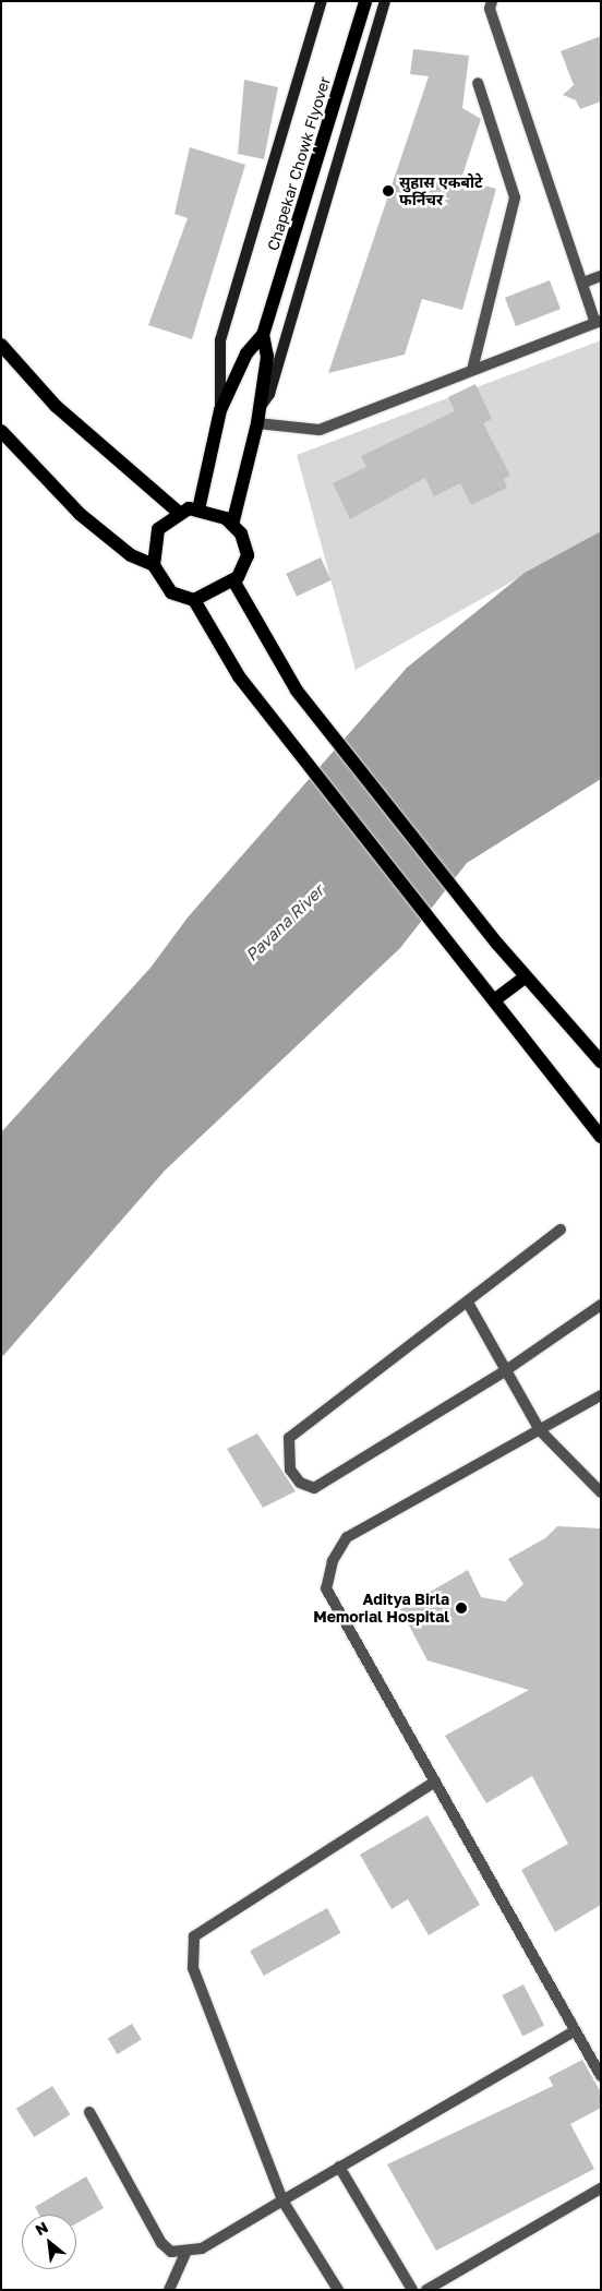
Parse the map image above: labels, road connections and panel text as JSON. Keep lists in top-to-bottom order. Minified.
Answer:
{"streets":{"main road":["Chapekar Chowk Flyover"]},"water":["Pavana River"],"places":["सुहास एकबोटे फर्निचर","Aditya Birla Memorial Hospital"],"north":"top left"}
